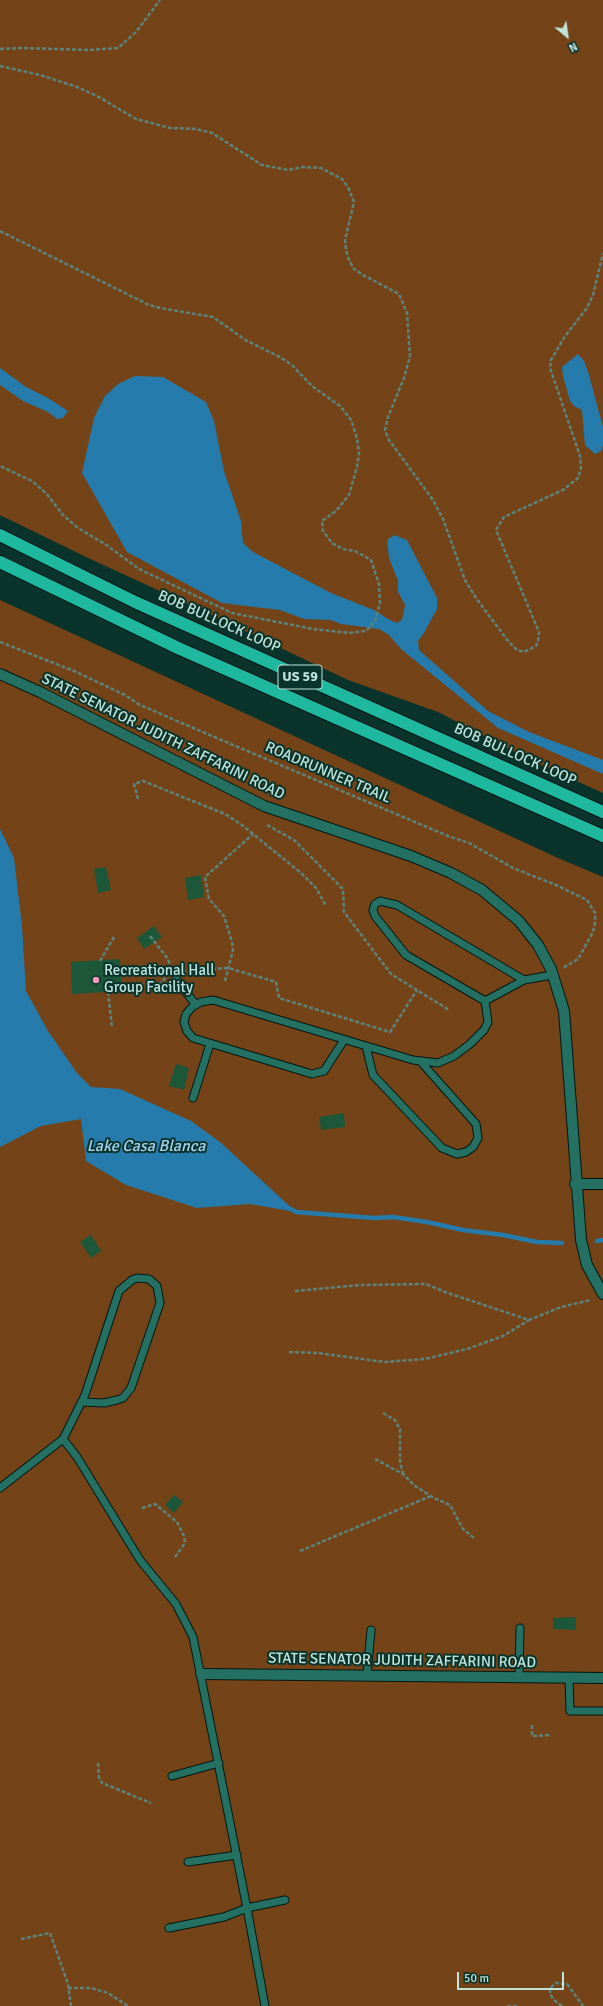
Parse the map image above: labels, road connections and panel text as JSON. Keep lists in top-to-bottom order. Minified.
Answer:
{"streets":{"highway":["BOB BULLOCK LOOP","US 59"],"street":["STATE SENATOR JUDITH ZAFFARINI ROAD"],"path":["ROADRUNNER TRAIL"]},"crossings":[["STATE SENATOR JUDITH ZAFFARINI ROAD","ROADRUNNER TRAIL"]],"water":["Lake Casa Blanca"],"places":["Recreational Hall Group Facility"],"scale_bar":"50 m","north":"bottom right"}
